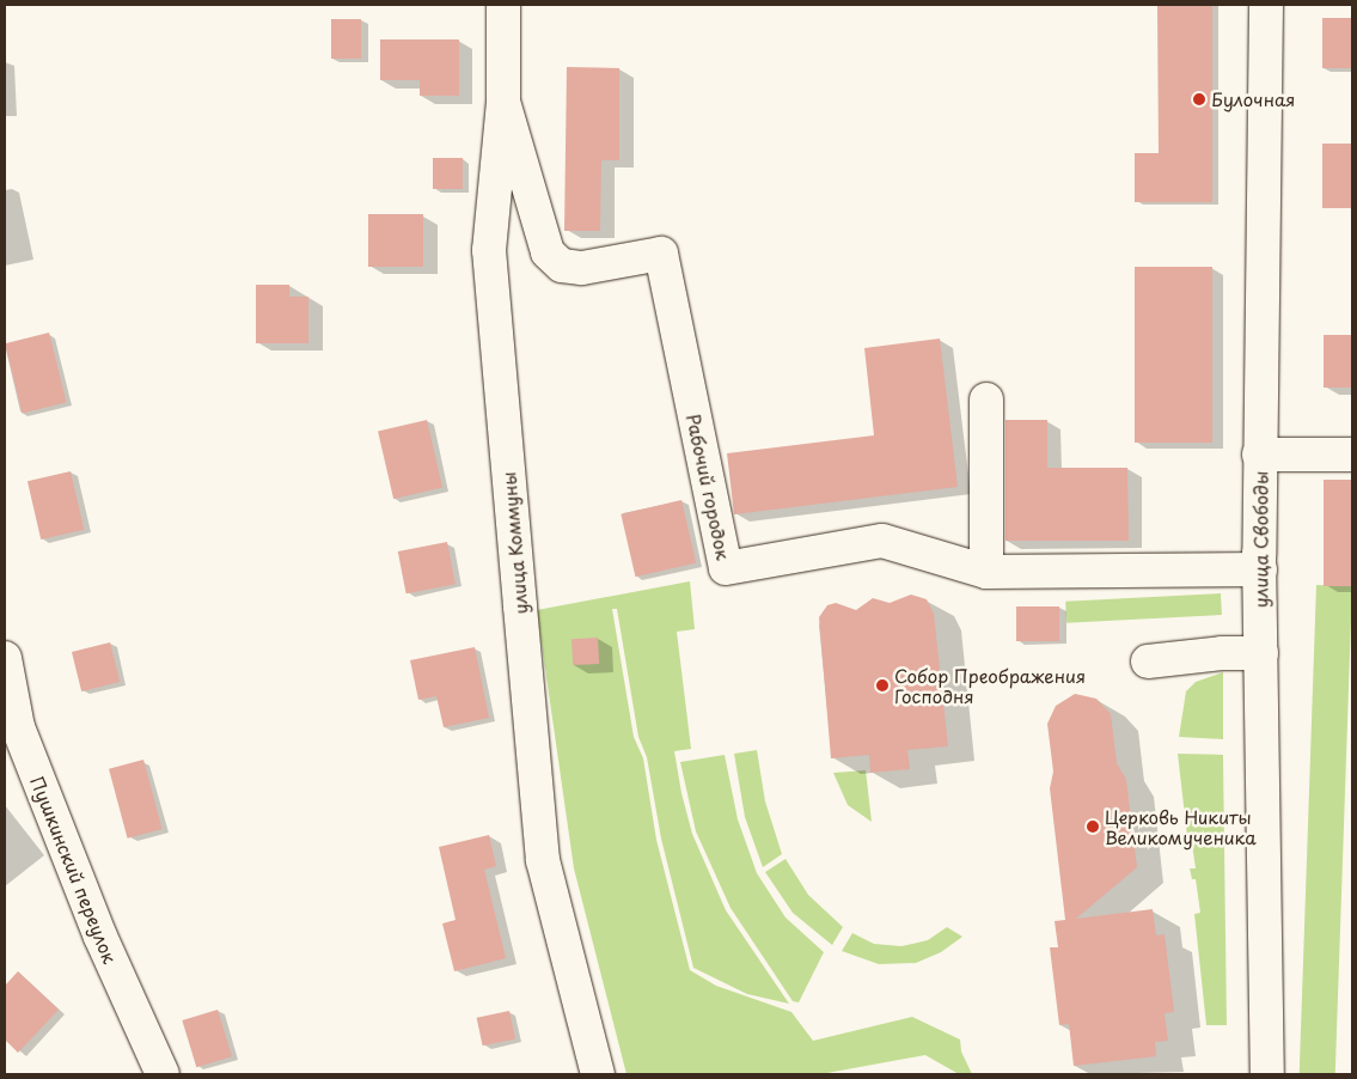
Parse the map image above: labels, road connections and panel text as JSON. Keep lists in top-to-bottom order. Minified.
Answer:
{"streets":{"street":["Рабочий городок","улица Свободы","улица Коммуны","Пушкинский переулок"]},"crossings":[["Рабочий городок","улица Свободы"],["Рабочий городок","улица Коммуны"]],"places":["Булочная","Собор Преображения Господня","Церковь Никиты Великомученика"]}
